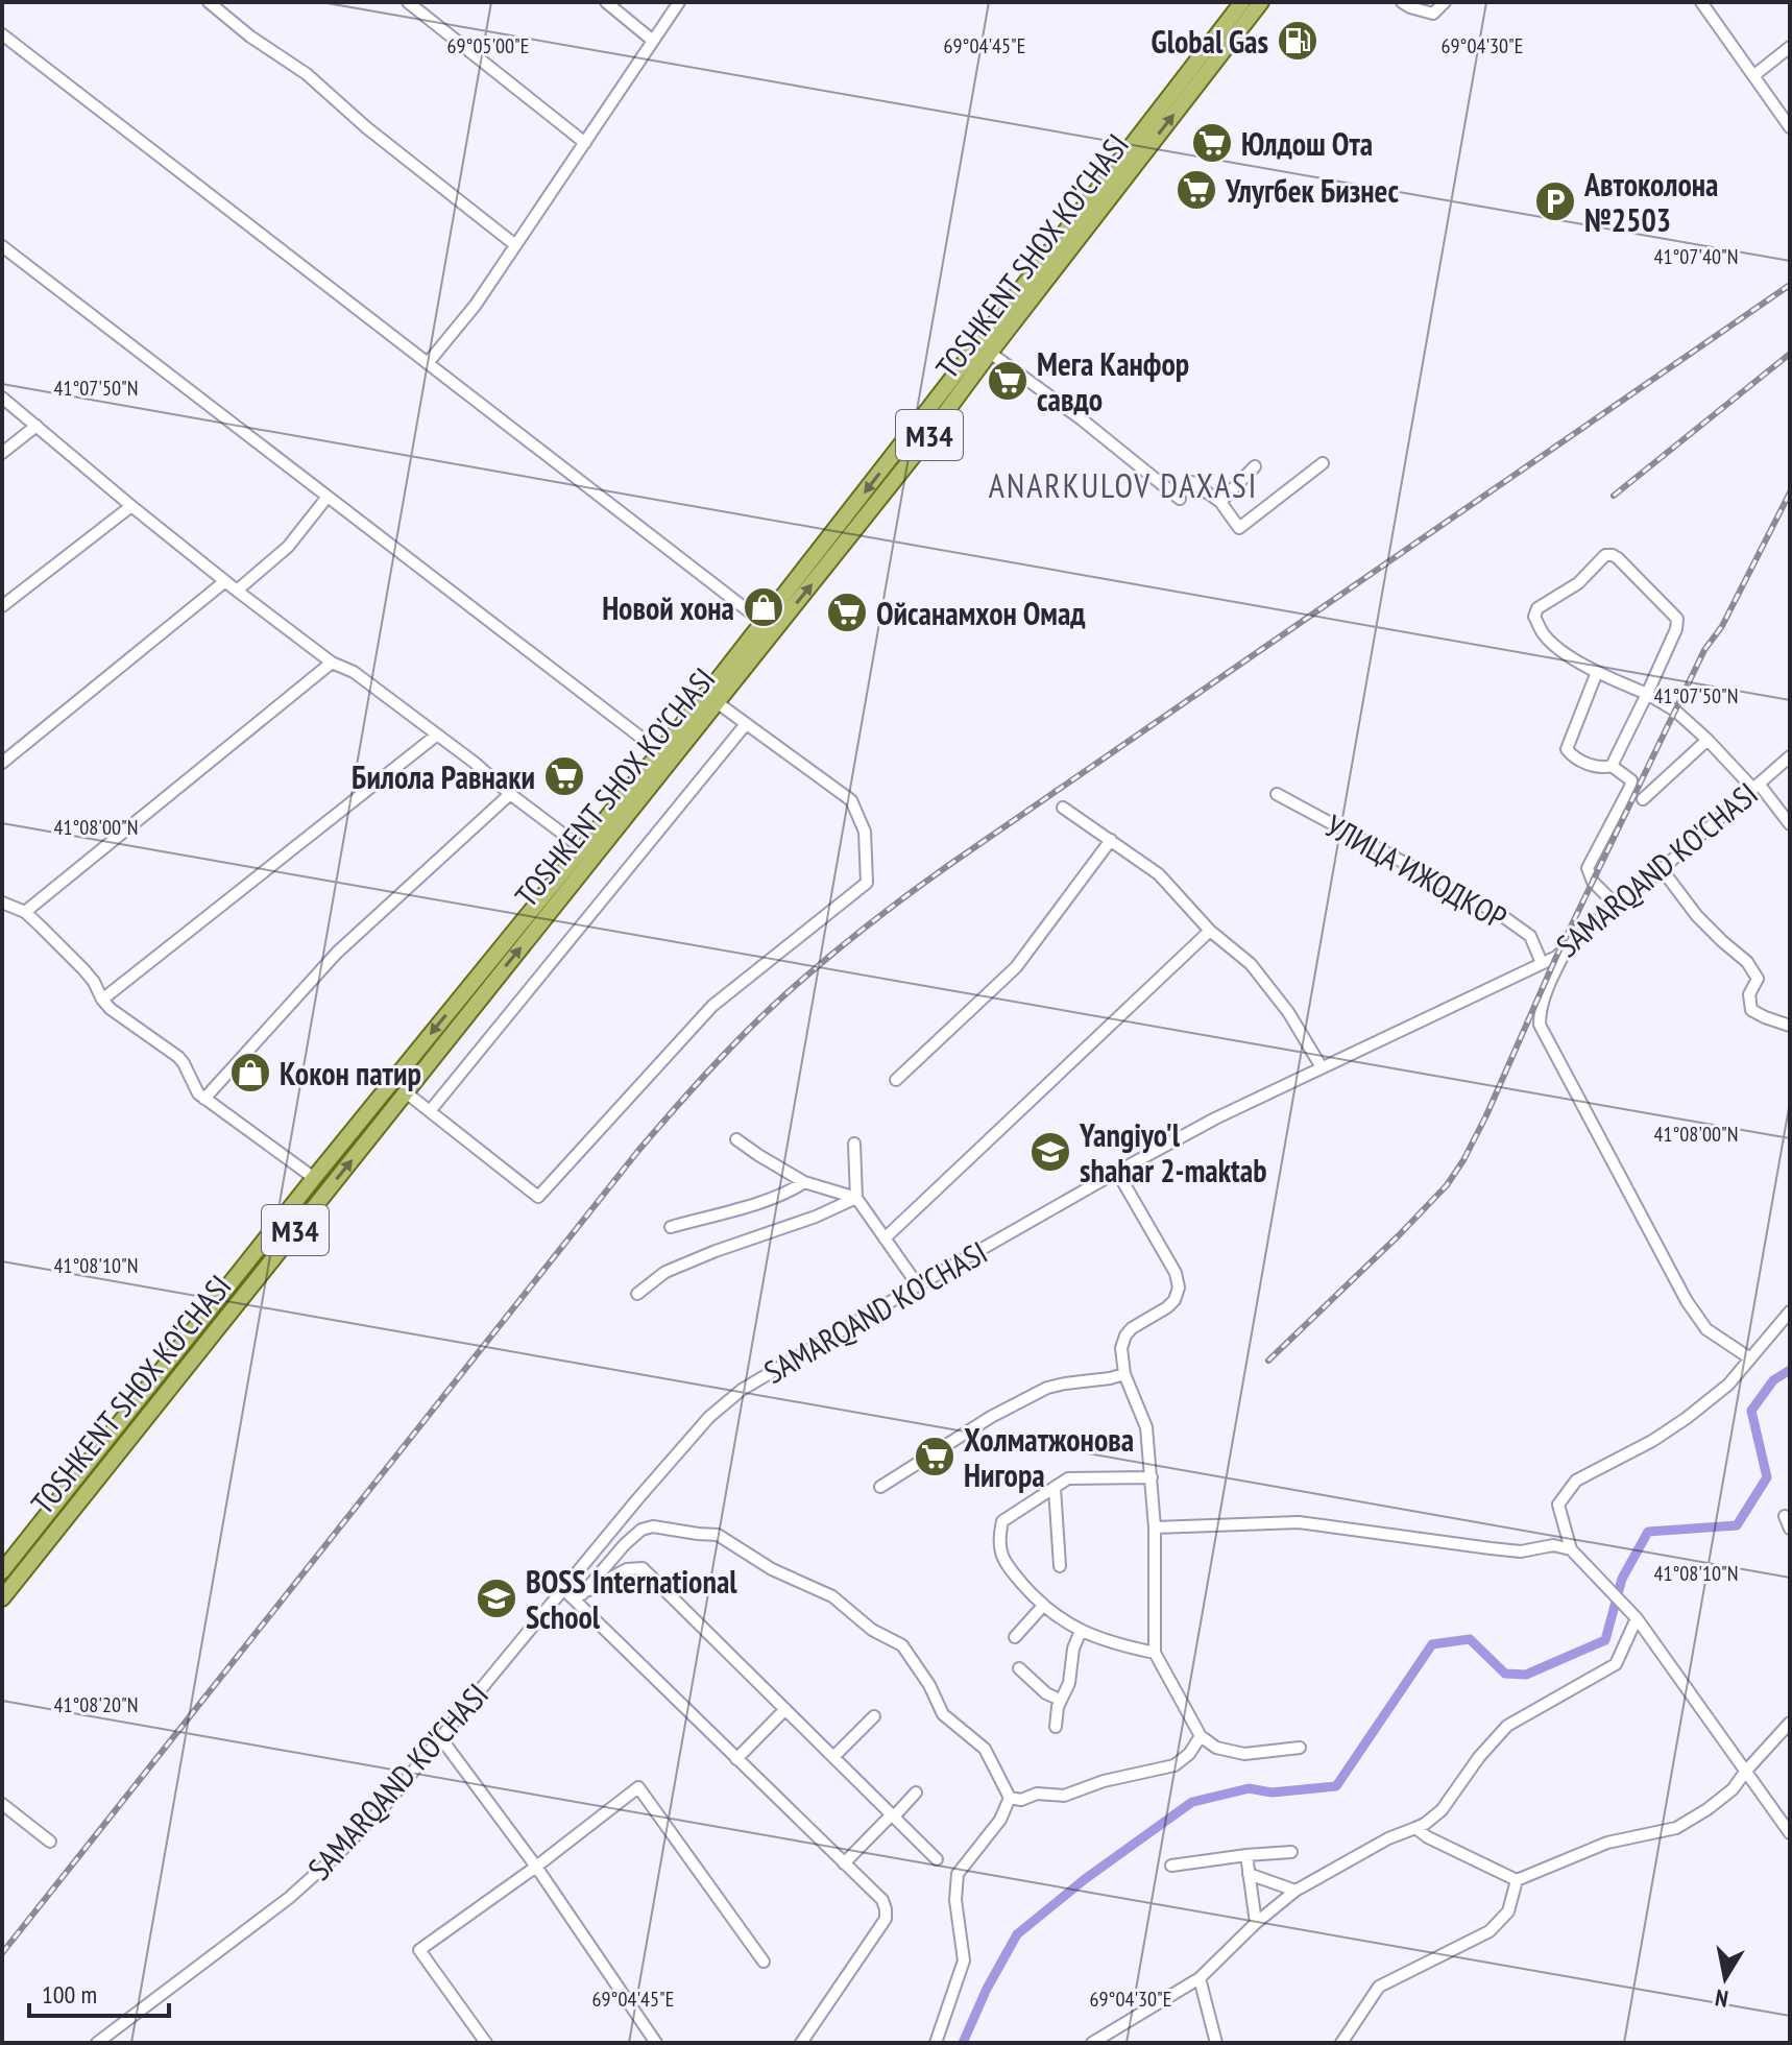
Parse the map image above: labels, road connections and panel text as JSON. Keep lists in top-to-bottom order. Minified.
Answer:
{"streets":{"main road":["TOSHKENT SHOX KO'CHASI","M34"],"street":["SAMARQAND KO'CHASI","УЛИЦА ИЖОДКОР"]},"crossings":[["SAMARQAND KO'CHASI","УЛИЦА ИЖОДКОР"]],"districts":["ANARKULOV DAXASI"],"places":{"fuel station":["Global Gas"],"supermarket":["Юлдош Ота","Улугбек Бизнес","Мега Канфор савдо","Ойсанамхон Омад","Билола Равнаки","Холматжонова Нигора"],"parking":["Автоколона №2503"],"shop":["Новой хона","Кокон патир"],"school or university":["Yangiyo'l shahar 2-maktab","BOSS International School"]},"scale_bar":"100 m","north":"bottom","coordinates":["69°05'00\"E","69°04'45\"E","69°04'30\"E","41°07'40\"N","41°07'50\"N","41°08'00\"N","41°08'10\"N","41°08'20\"N"]}
